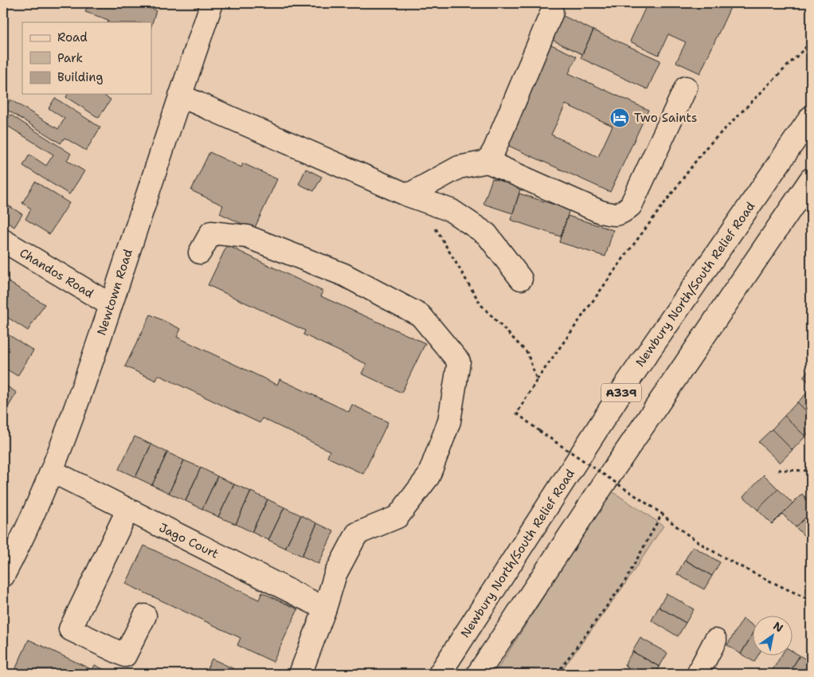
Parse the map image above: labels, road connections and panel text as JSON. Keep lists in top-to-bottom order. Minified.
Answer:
{"streets":{"main road":["Chandos Road","Newbury North/South Relief Road","Newtown Road","A339","Jago Court"]},"crossings":[["Chandos Road","Newtown Road"],["Newtown Road","Jago Court"]],"places":{"hotel":["Two Saints"]},"legend":["Road","Park","Building"],"north":"top right"}
